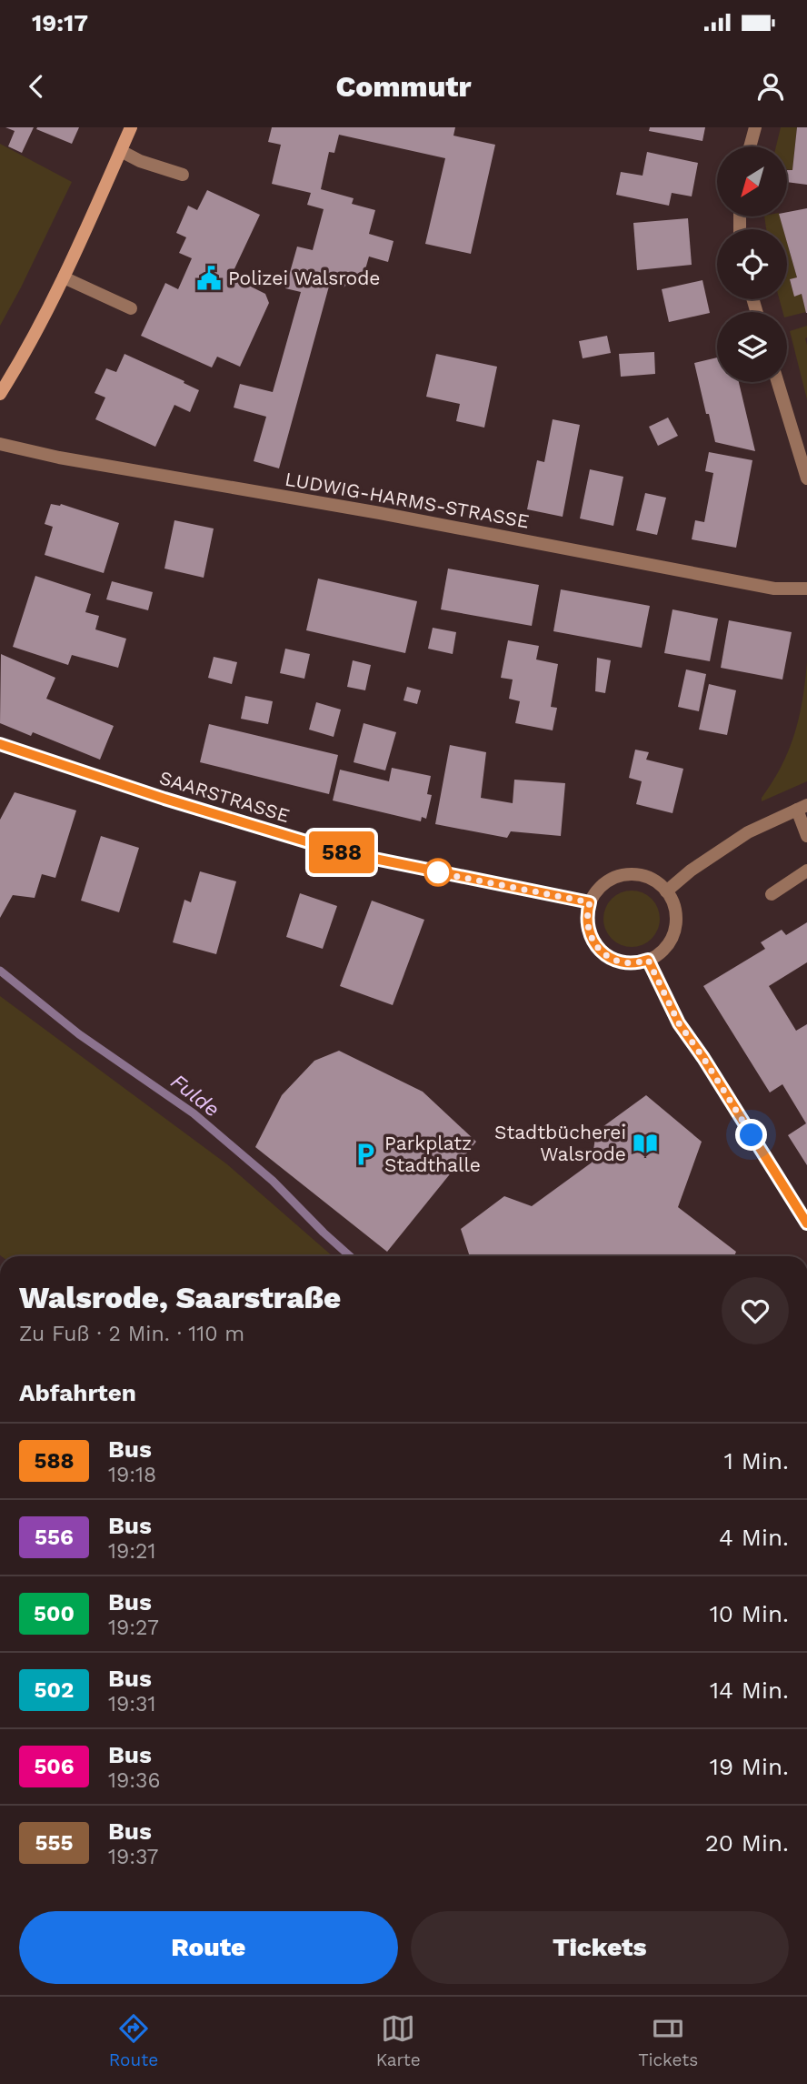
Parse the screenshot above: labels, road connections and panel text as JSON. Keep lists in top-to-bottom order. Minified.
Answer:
{"streets":{"street":["LUDWIG-HARMS-STRASSE","SAARSTRASSE"]},"water":["Fulde"],"places":{"public building":["Polizei Walsrode"],"library":["Stadtbücherei Walsrode"],"parking":["Parkplatz Stadthalle"]},"lines":["bus line 588"],"north":"bottom left","page":{"status":"19:17","header":"Commutr","on_map":"588","heading":[["Walsrode, Saarstraße","Zu Fuß · 2 Min. · 110 m"],"Abfahrten"],"list":[{"mark":"588","name":"Bus","note":"19:18","value":"1 Min."},{"mark":"556","name":"Bus","note":"19:21","value":"4 Min."},{"mark":"500","name":"Bus","note":"19:27","value":"10 Min."},{"mark":"502","name":"Bus","note":"19:31","value":"14 Min."},{"mark":"506","name":"Bus","note":"19:36","value":"19 Min."},{"mark":"555","name":"Bus","note":"19:37","value":"20 Min."}],"buttons":["Route","Tickets"],"tabs":["Route","Karte","Tickets"]}}
